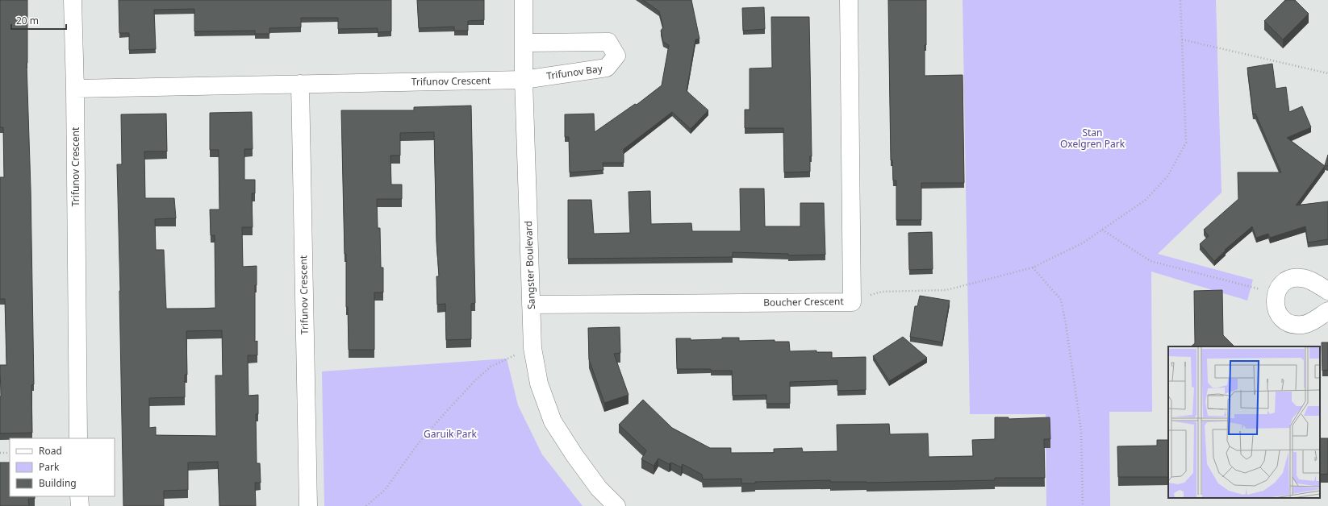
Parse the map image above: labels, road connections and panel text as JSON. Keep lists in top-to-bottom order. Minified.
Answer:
{"streets":{"street":["Trifunov Bay","Trifunov Crescent","Sangster Boulevard","Boucher Crescent"]},"crossings":[["Trifunov Bay","Trifunov Crescent"],["Trifunov Bay","Sangster Boulevard"],["Trifunov Crescent","Sangster Boulevard"],["Sangster Boulevard","Boucher Crescent"]],"parks":["Stan Oxelgren Park","Garuik Park"],"legend":["Road","Park","Building"],"scale_bar":"20 m"}
